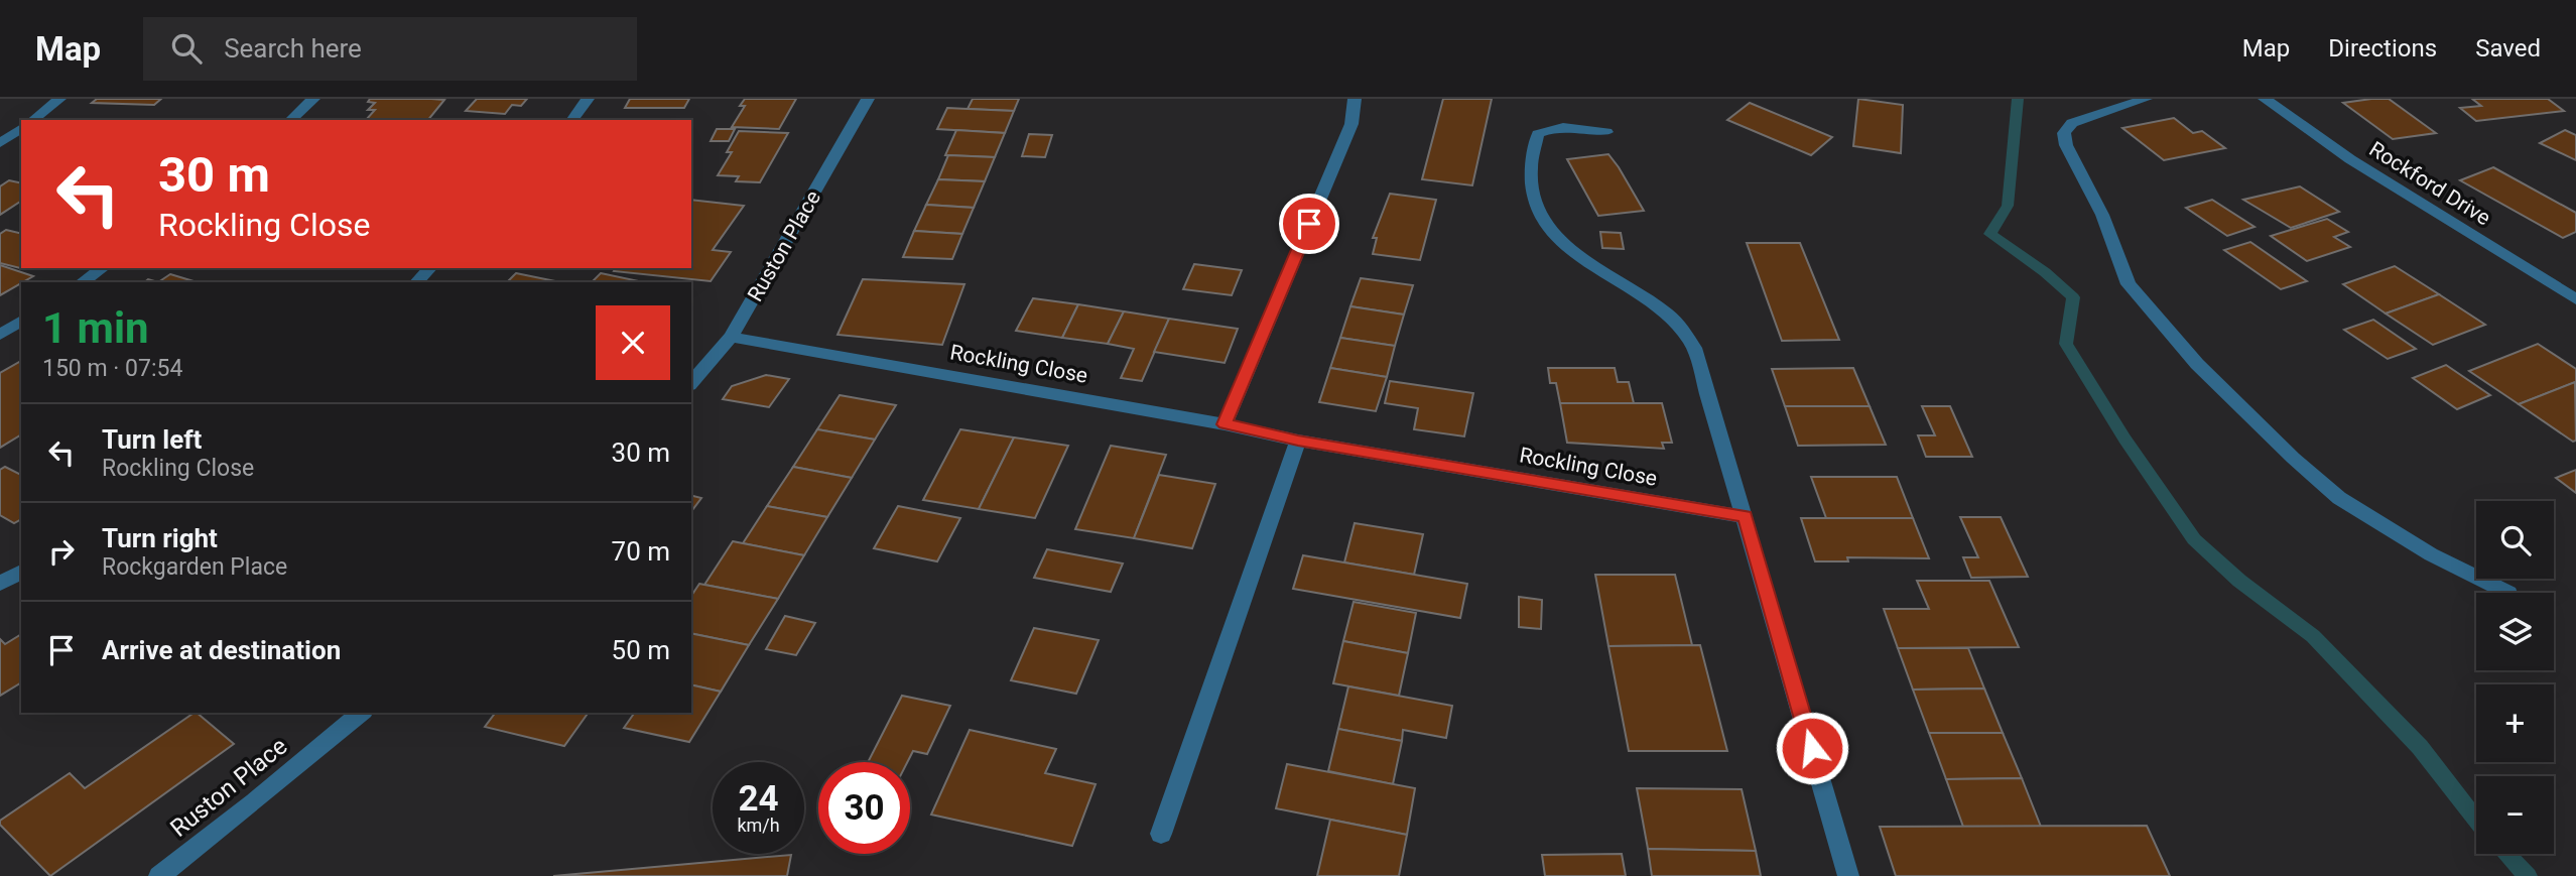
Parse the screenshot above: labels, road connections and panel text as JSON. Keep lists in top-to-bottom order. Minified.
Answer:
{"streets":{"street":["Rockford Drive","Ruston Place","Rockling Close"]},"crossings":[["Ruston Place","Rockling Close"]],"page":{"header":"Map","search":"Search here","nav":["Map","Directions","Saved"],"turn":["30 m","Rockling Close"],"heading":["1 min","150 m · 07:54"],"list":[{"name":"Turn left","note":"Rockling Close","value":"30 m"},{"name":"Turn right","note":"Rockgarden Place","value":"70 m"},{"name":"Arrive at destination","value":"50 m"}],"map_buttons":["+","−"],"speed":"24 km/h","limit":"30"}}
